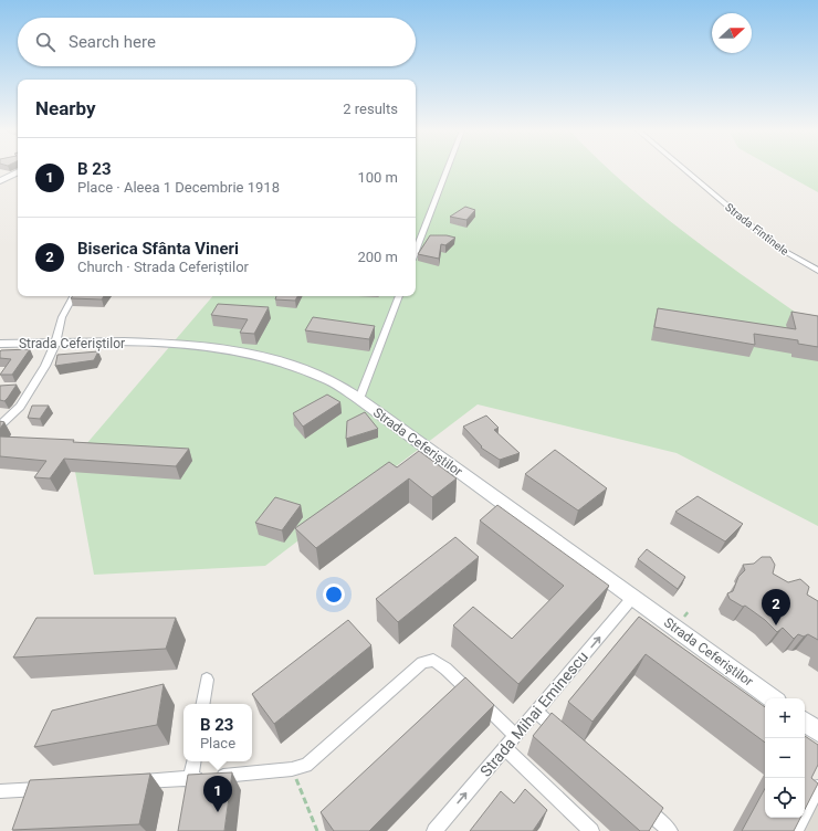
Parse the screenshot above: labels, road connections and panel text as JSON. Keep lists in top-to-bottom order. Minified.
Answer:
{"streets":{"street":["Strada Fîntînele","Strada Ceferiștilor","Strada Mihai Eminescu"]},"crossings":[["Strada Ceferiștilor","Strada Mihai Eminescu"]],"one_way":["Strada Mihai Eminescu"],"north":"right","page":{"search":"Search here","heading":["Nearby","2 results"],"list":[{"mark":"1","name":"B 23","note":"Place · Aleea 1 Decembrie 1918","value":"100 m"},{"mark":"2","name":"Biserica Sfânta Vineri","note":"Church · Strada Ceferiștilor","value":"200 m"}],"pins":["2","1"],"map_buttons":["+","−"],"popup":["B 23","Place"]}}
